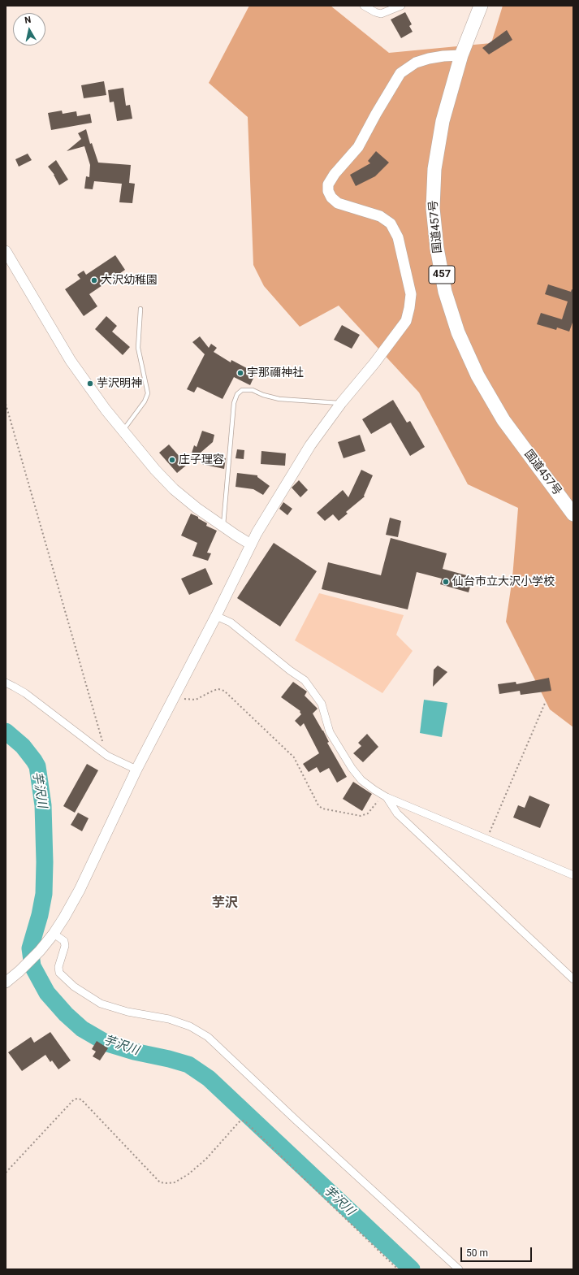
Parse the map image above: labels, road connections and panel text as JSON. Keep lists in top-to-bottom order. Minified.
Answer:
{"streets":{"highway":["国道457号","457"]},"districts":["芋沢"],"water":["芋沢川"],"places":["大沢幼稚園","宇那禰神社","芋沢明神","庄子理容","仙台市立大沢小学校"],"scale_bar":"50 m","north":"top"}
